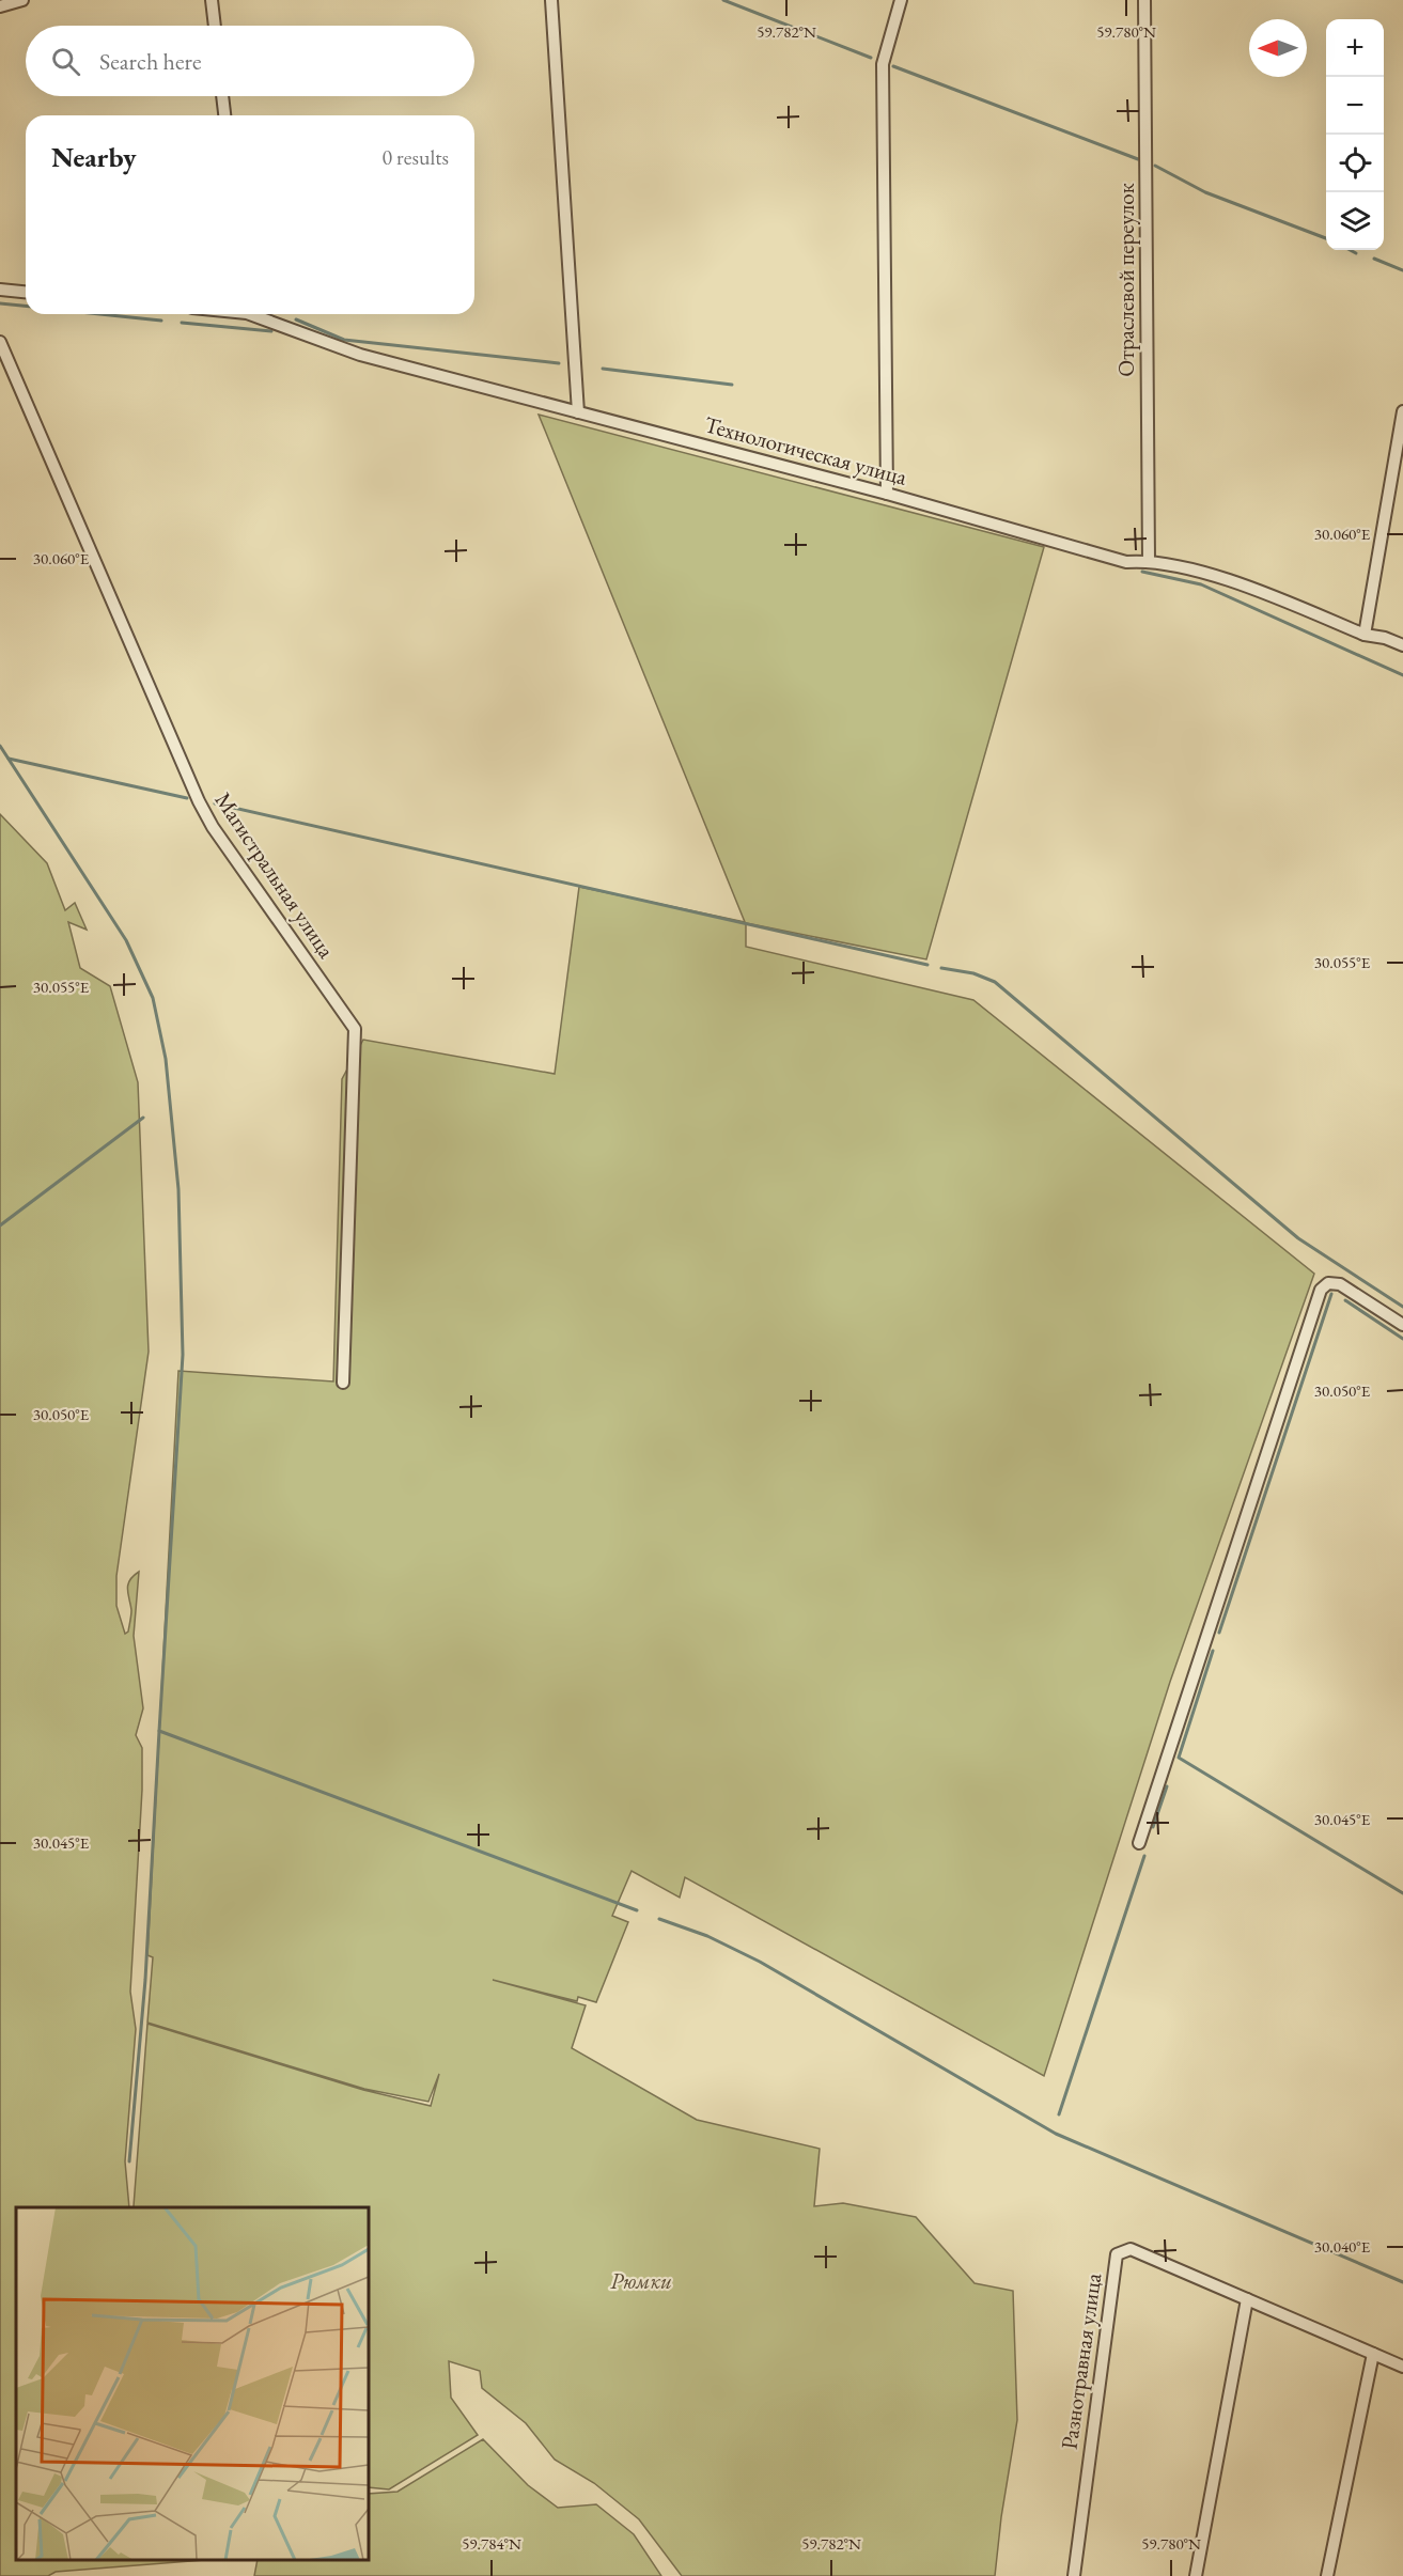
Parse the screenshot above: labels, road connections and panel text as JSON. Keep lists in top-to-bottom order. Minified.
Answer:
{"streets":{"street":["Отраслевой переулок","Технологическая улица","Магистральная улица","Разнотравная улица"]},"crossings":[["Отраслевой переулок","Технологическая улица"]],"parks":["Рюмки"],"north":"left","page":{"map_buttons":["+","−"],"search":"Search here","heading":["Nearby","0 results"]},"coordinates":["59.782°N","59.780°N","30.060°E","30.055°E","30.050°E","30.045°E","30.040°E","59.784°N"]}
